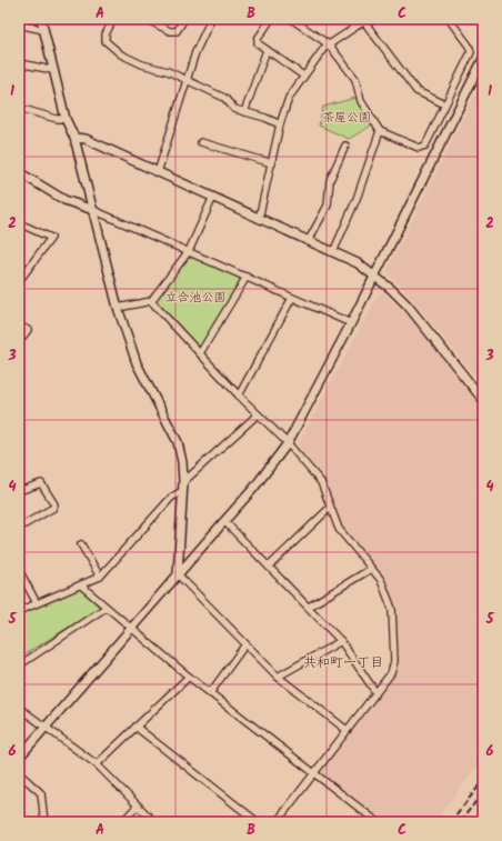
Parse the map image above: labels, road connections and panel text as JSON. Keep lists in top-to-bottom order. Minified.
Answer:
{"districts":["共和町一丁目"],"parks":["茶屋公園","立合池公園"],"grid":{"columns":["A","B","C"],"rows":["1","2","3","4","5","6"]}}
